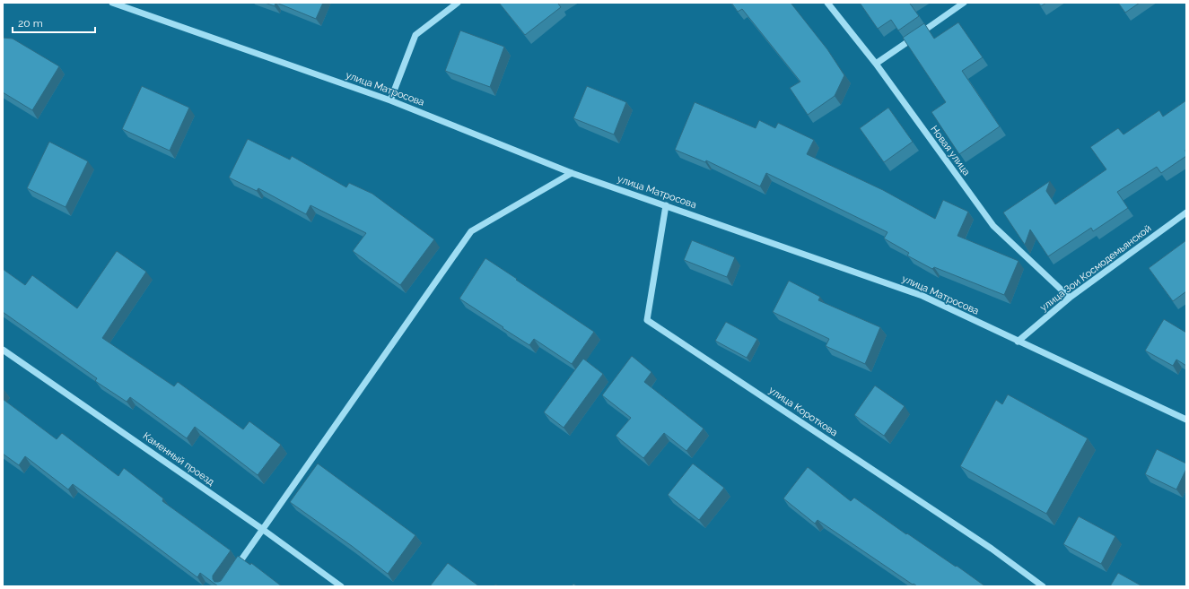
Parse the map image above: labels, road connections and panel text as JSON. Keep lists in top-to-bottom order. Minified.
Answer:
{"streets":{"street":["улица Матросова","Новая улица","улица Зои Космодемьянской","улица Короткова","Каменный проезд"]},"crossings":[["улица Матросова","улица Зои Космодемьянской"],["улица Матросова","улица Короткова"],["Новая улица","улица Зои Космодемьянской"]],"scale_bar":"20 m"}
